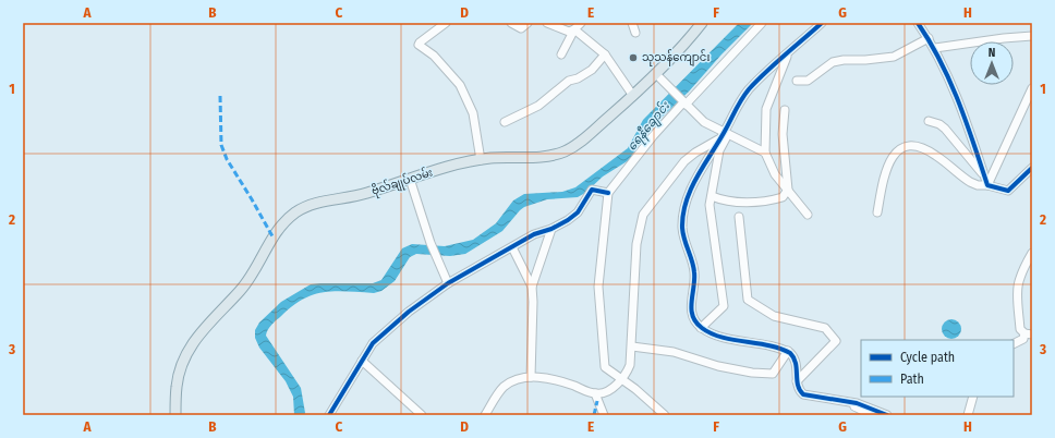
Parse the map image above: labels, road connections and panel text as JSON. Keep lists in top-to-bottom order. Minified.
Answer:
{"streets":{"main road":["ဗိုလ်‌ချုပ်‌လမ်း"]},"water":["ရေနီချောင်း"],"places":["သုသန်ကျောင်း"],"legend":["Cycle path","Path"],"north":"top","grid":{"columns":["A","B","C","D","E","F","G","H"],"rows":["1","2","3"]}}
